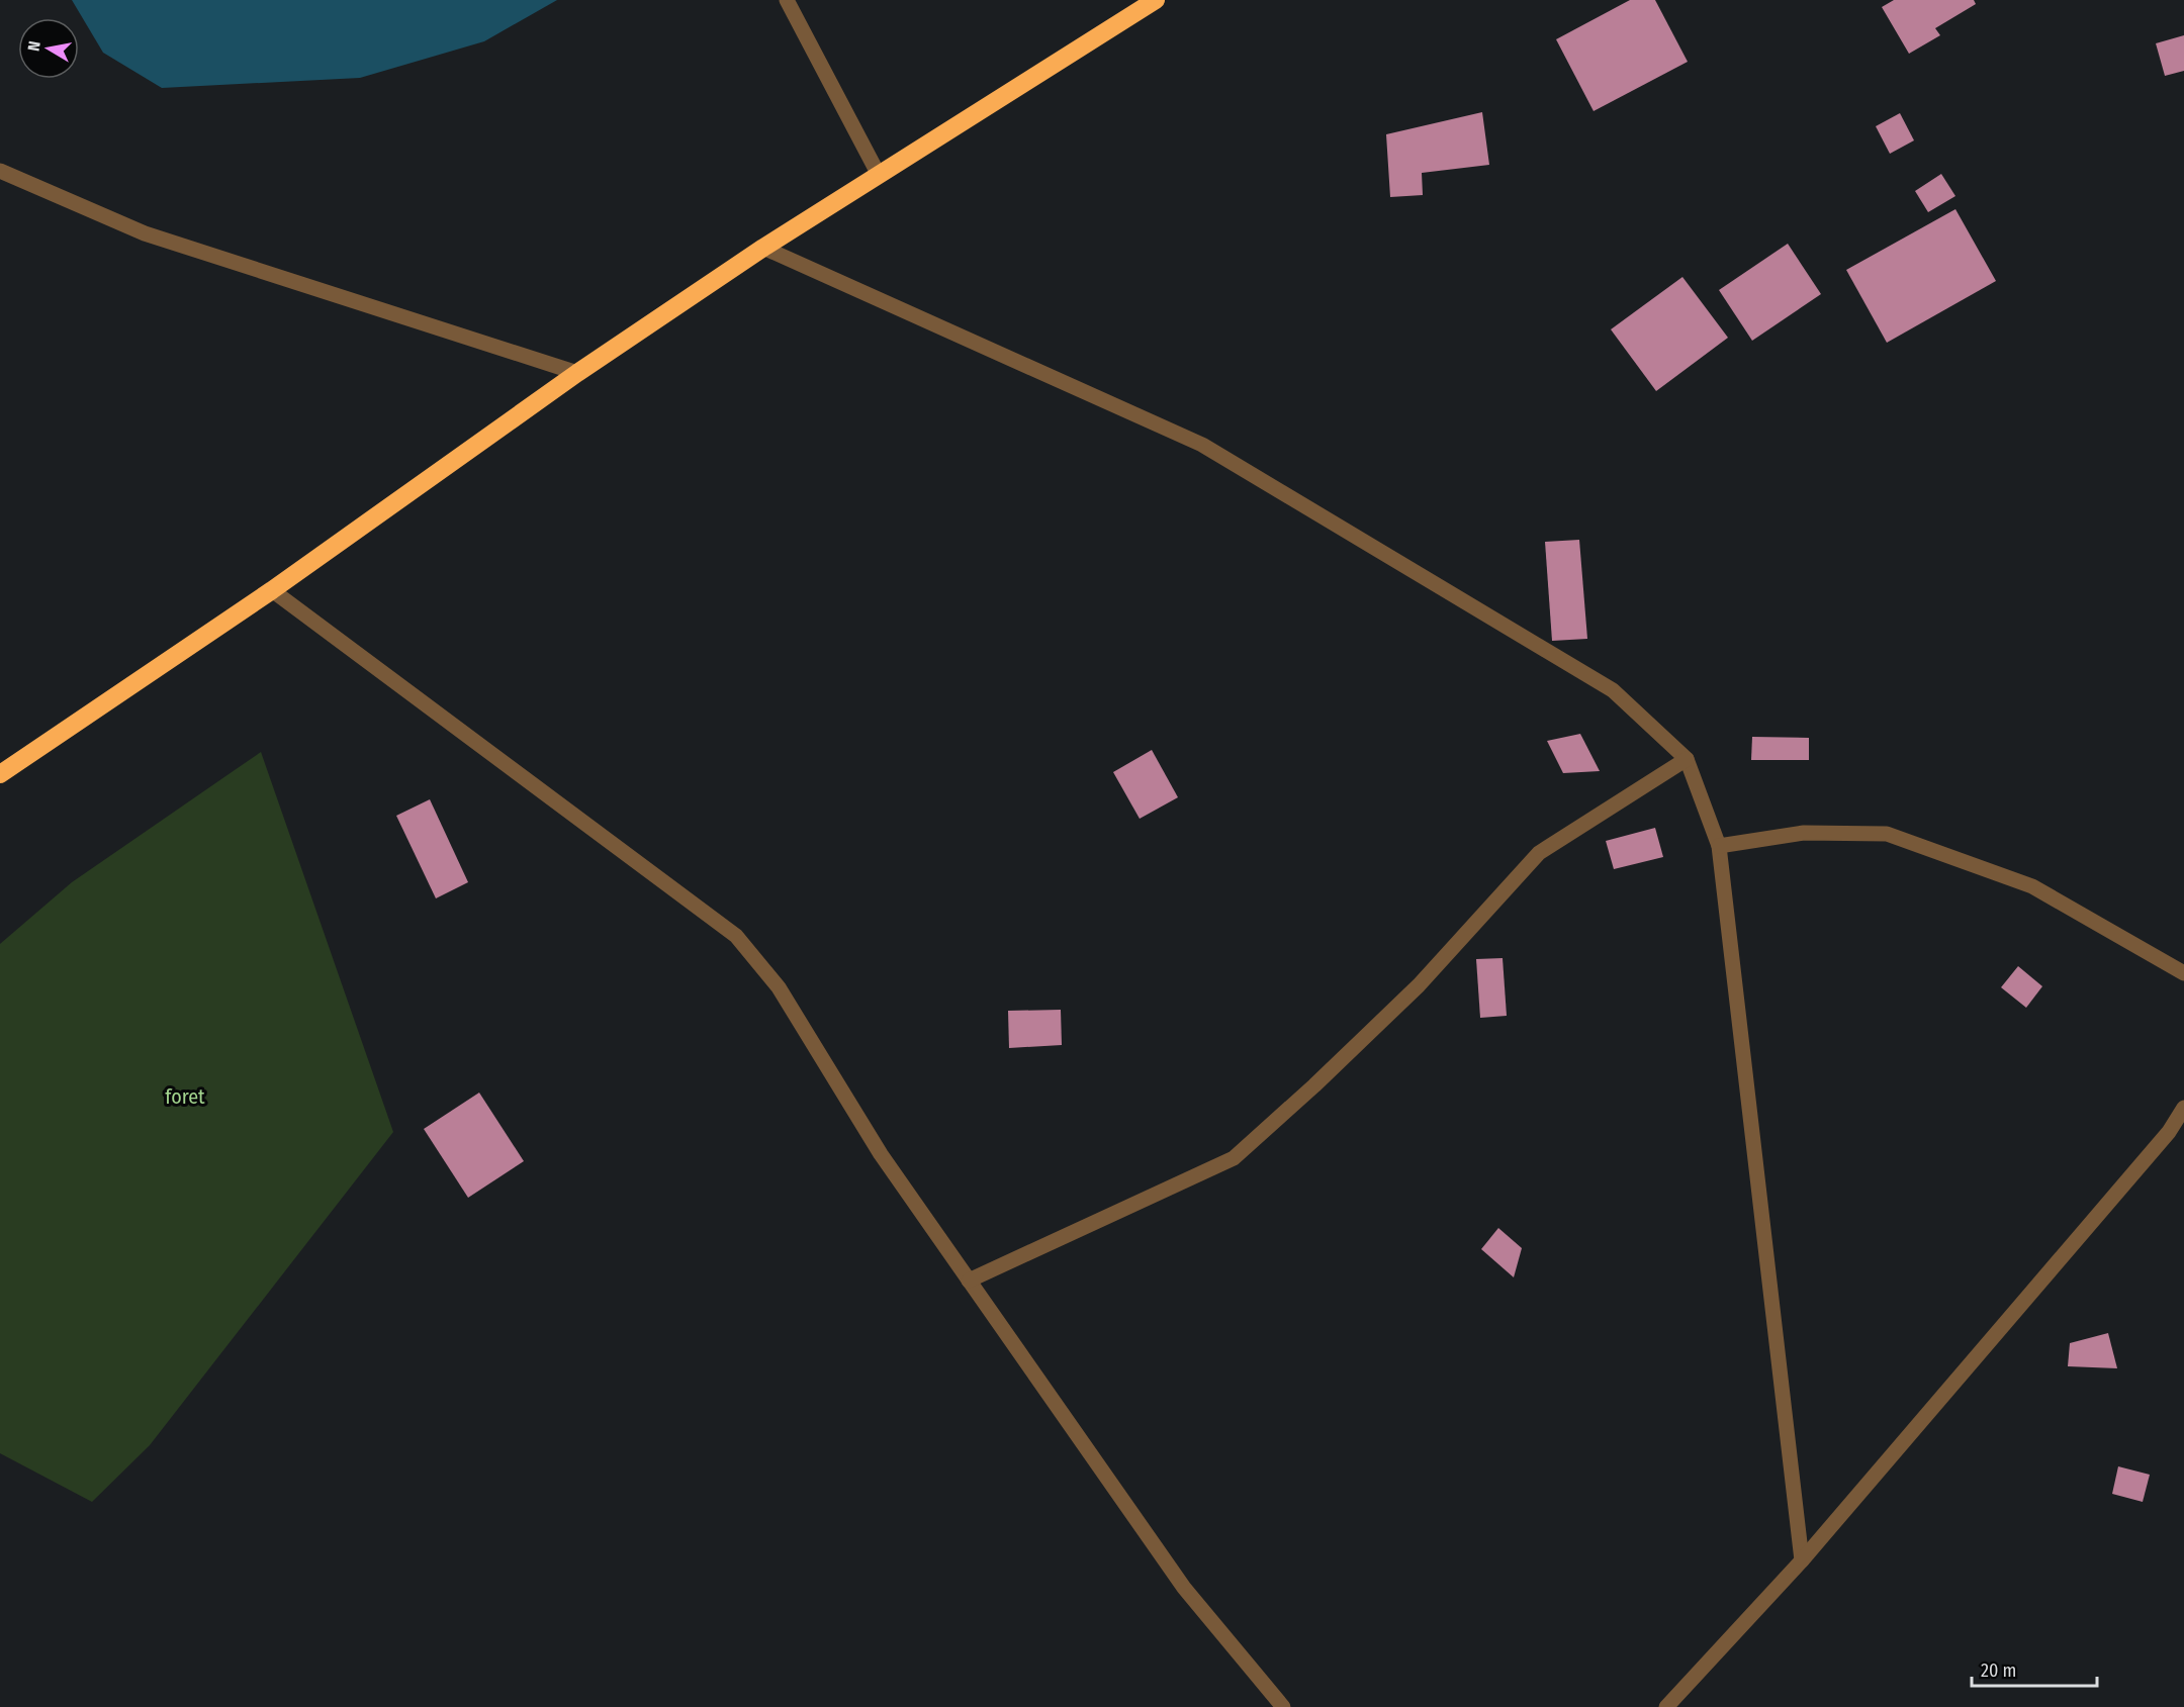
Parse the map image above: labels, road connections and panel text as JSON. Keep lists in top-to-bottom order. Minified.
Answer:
{"parks":["foret"],"scale_bar":"20 m","north":"left"}
